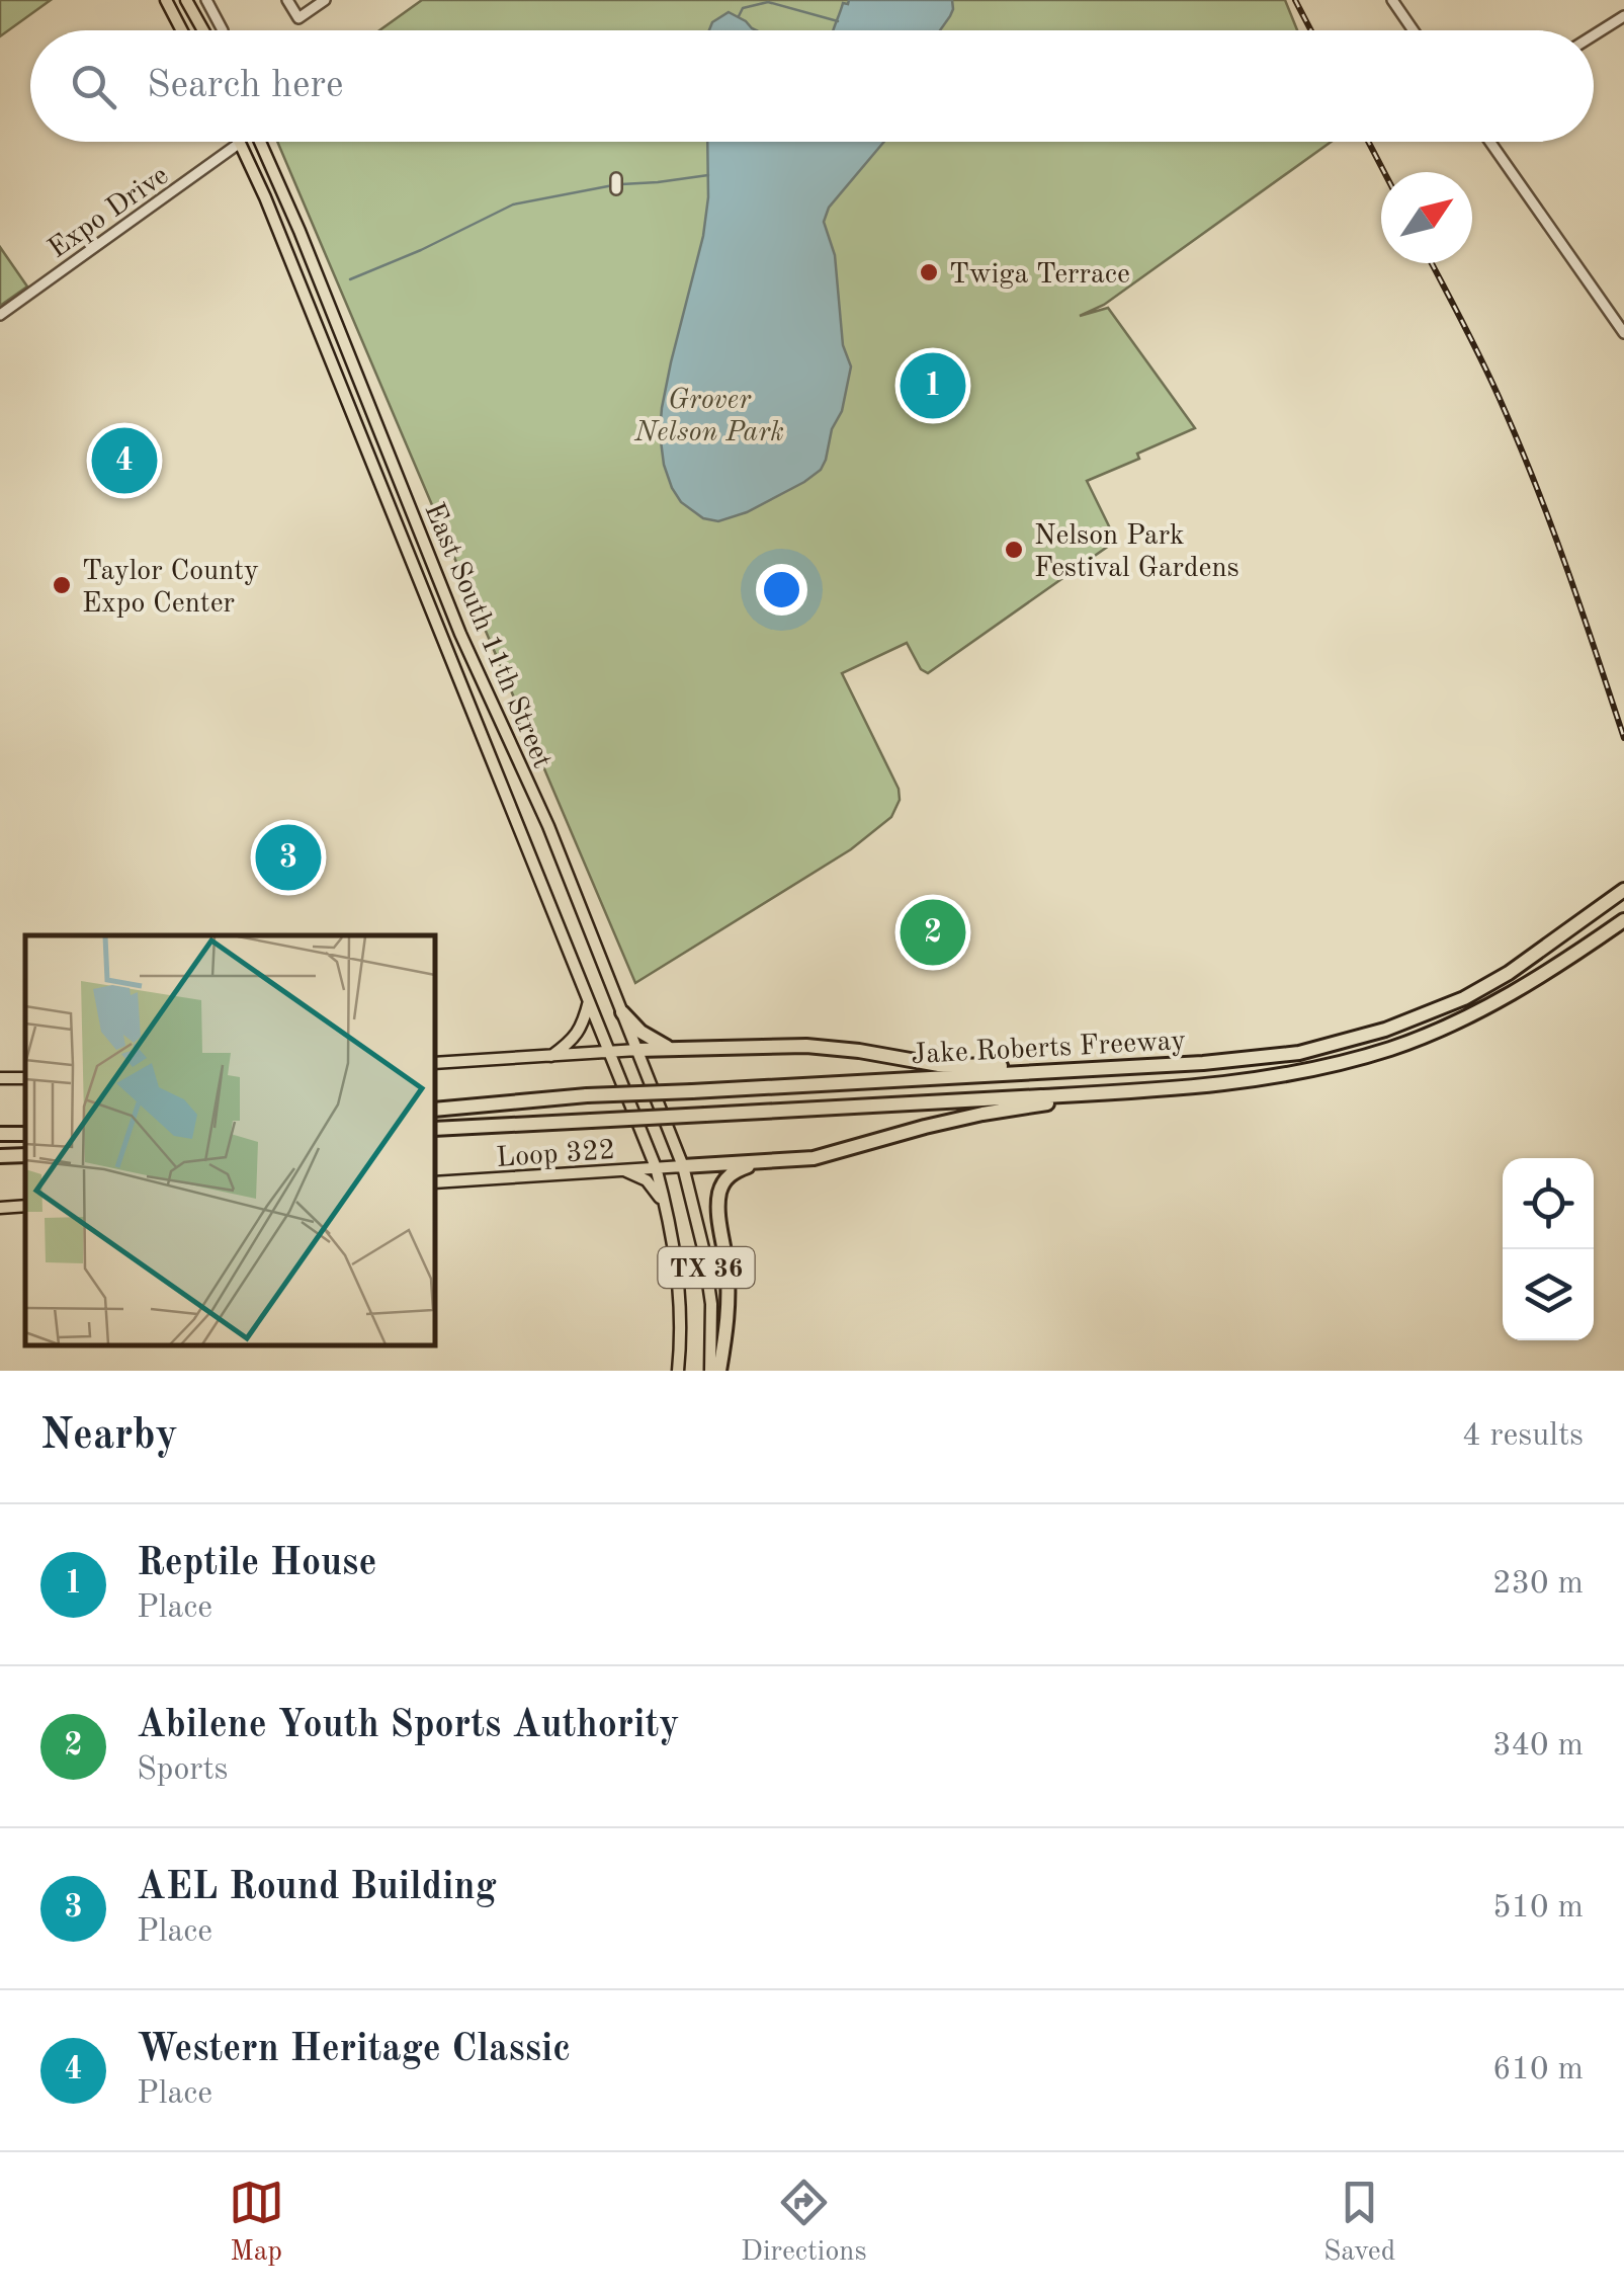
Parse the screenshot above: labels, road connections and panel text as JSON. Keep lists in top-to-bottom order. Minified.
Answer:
{"streets":{"highway":["Jake Roberts Freeway"],"main road":["East South 11th Street","Loop 322","TX 36"],"street":["Expo Drive"]},"crossings":[["Expo Drive","East South 11th Street"],["East South 11th Street","Loop 322"],["East South 11th Street","TX 36"],["Loop 322","TX 36"]],"parks":["Grover Nelson Park"],"places":["Twiga Terrace","Nelson Park Festival Gardens","Taylor County Expo Center"],"north":"top right","page":{"search":"Search here","pins":["1","4","3","2"],"heading":["Nearby","4 results"],"list":[{"mark":"1","name":"Reptile House","note":"Place","value":"230 m"},{"mark":"2","name":"Abilene Youth Sports Authority","note":"Sports","value":"340 m"},{"mark":"3","name":"AEL Round Building","note":"Place","value":"510 m"},{"mark":"4","name":"Western Heritage Classic","note":"Place","value":"610 m"}],"nav":["Map","Directions","Saved"]}}
